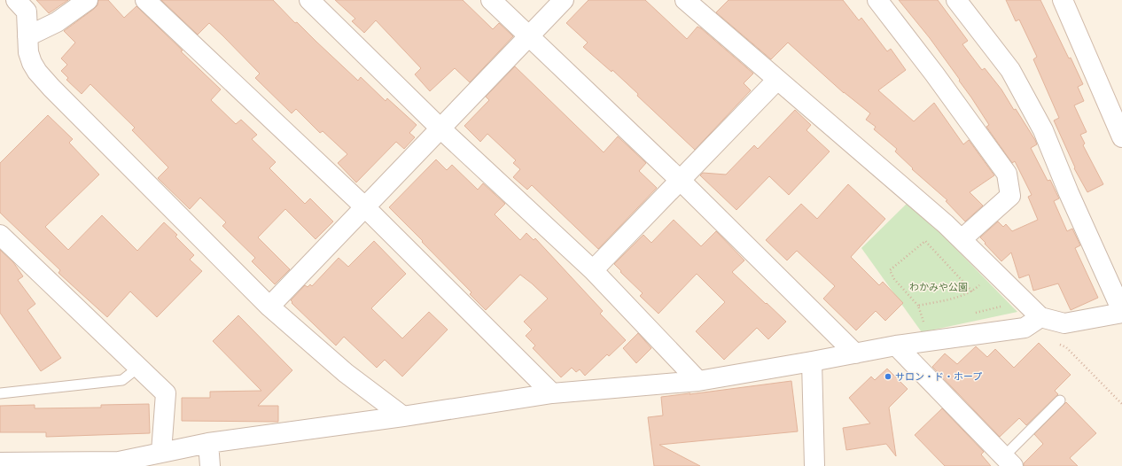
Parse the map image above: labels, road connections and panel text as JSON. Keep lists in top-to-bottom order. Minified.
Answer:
{"parks":["わかみや公園"],"places":["サロン・ド・ホープ"]}
